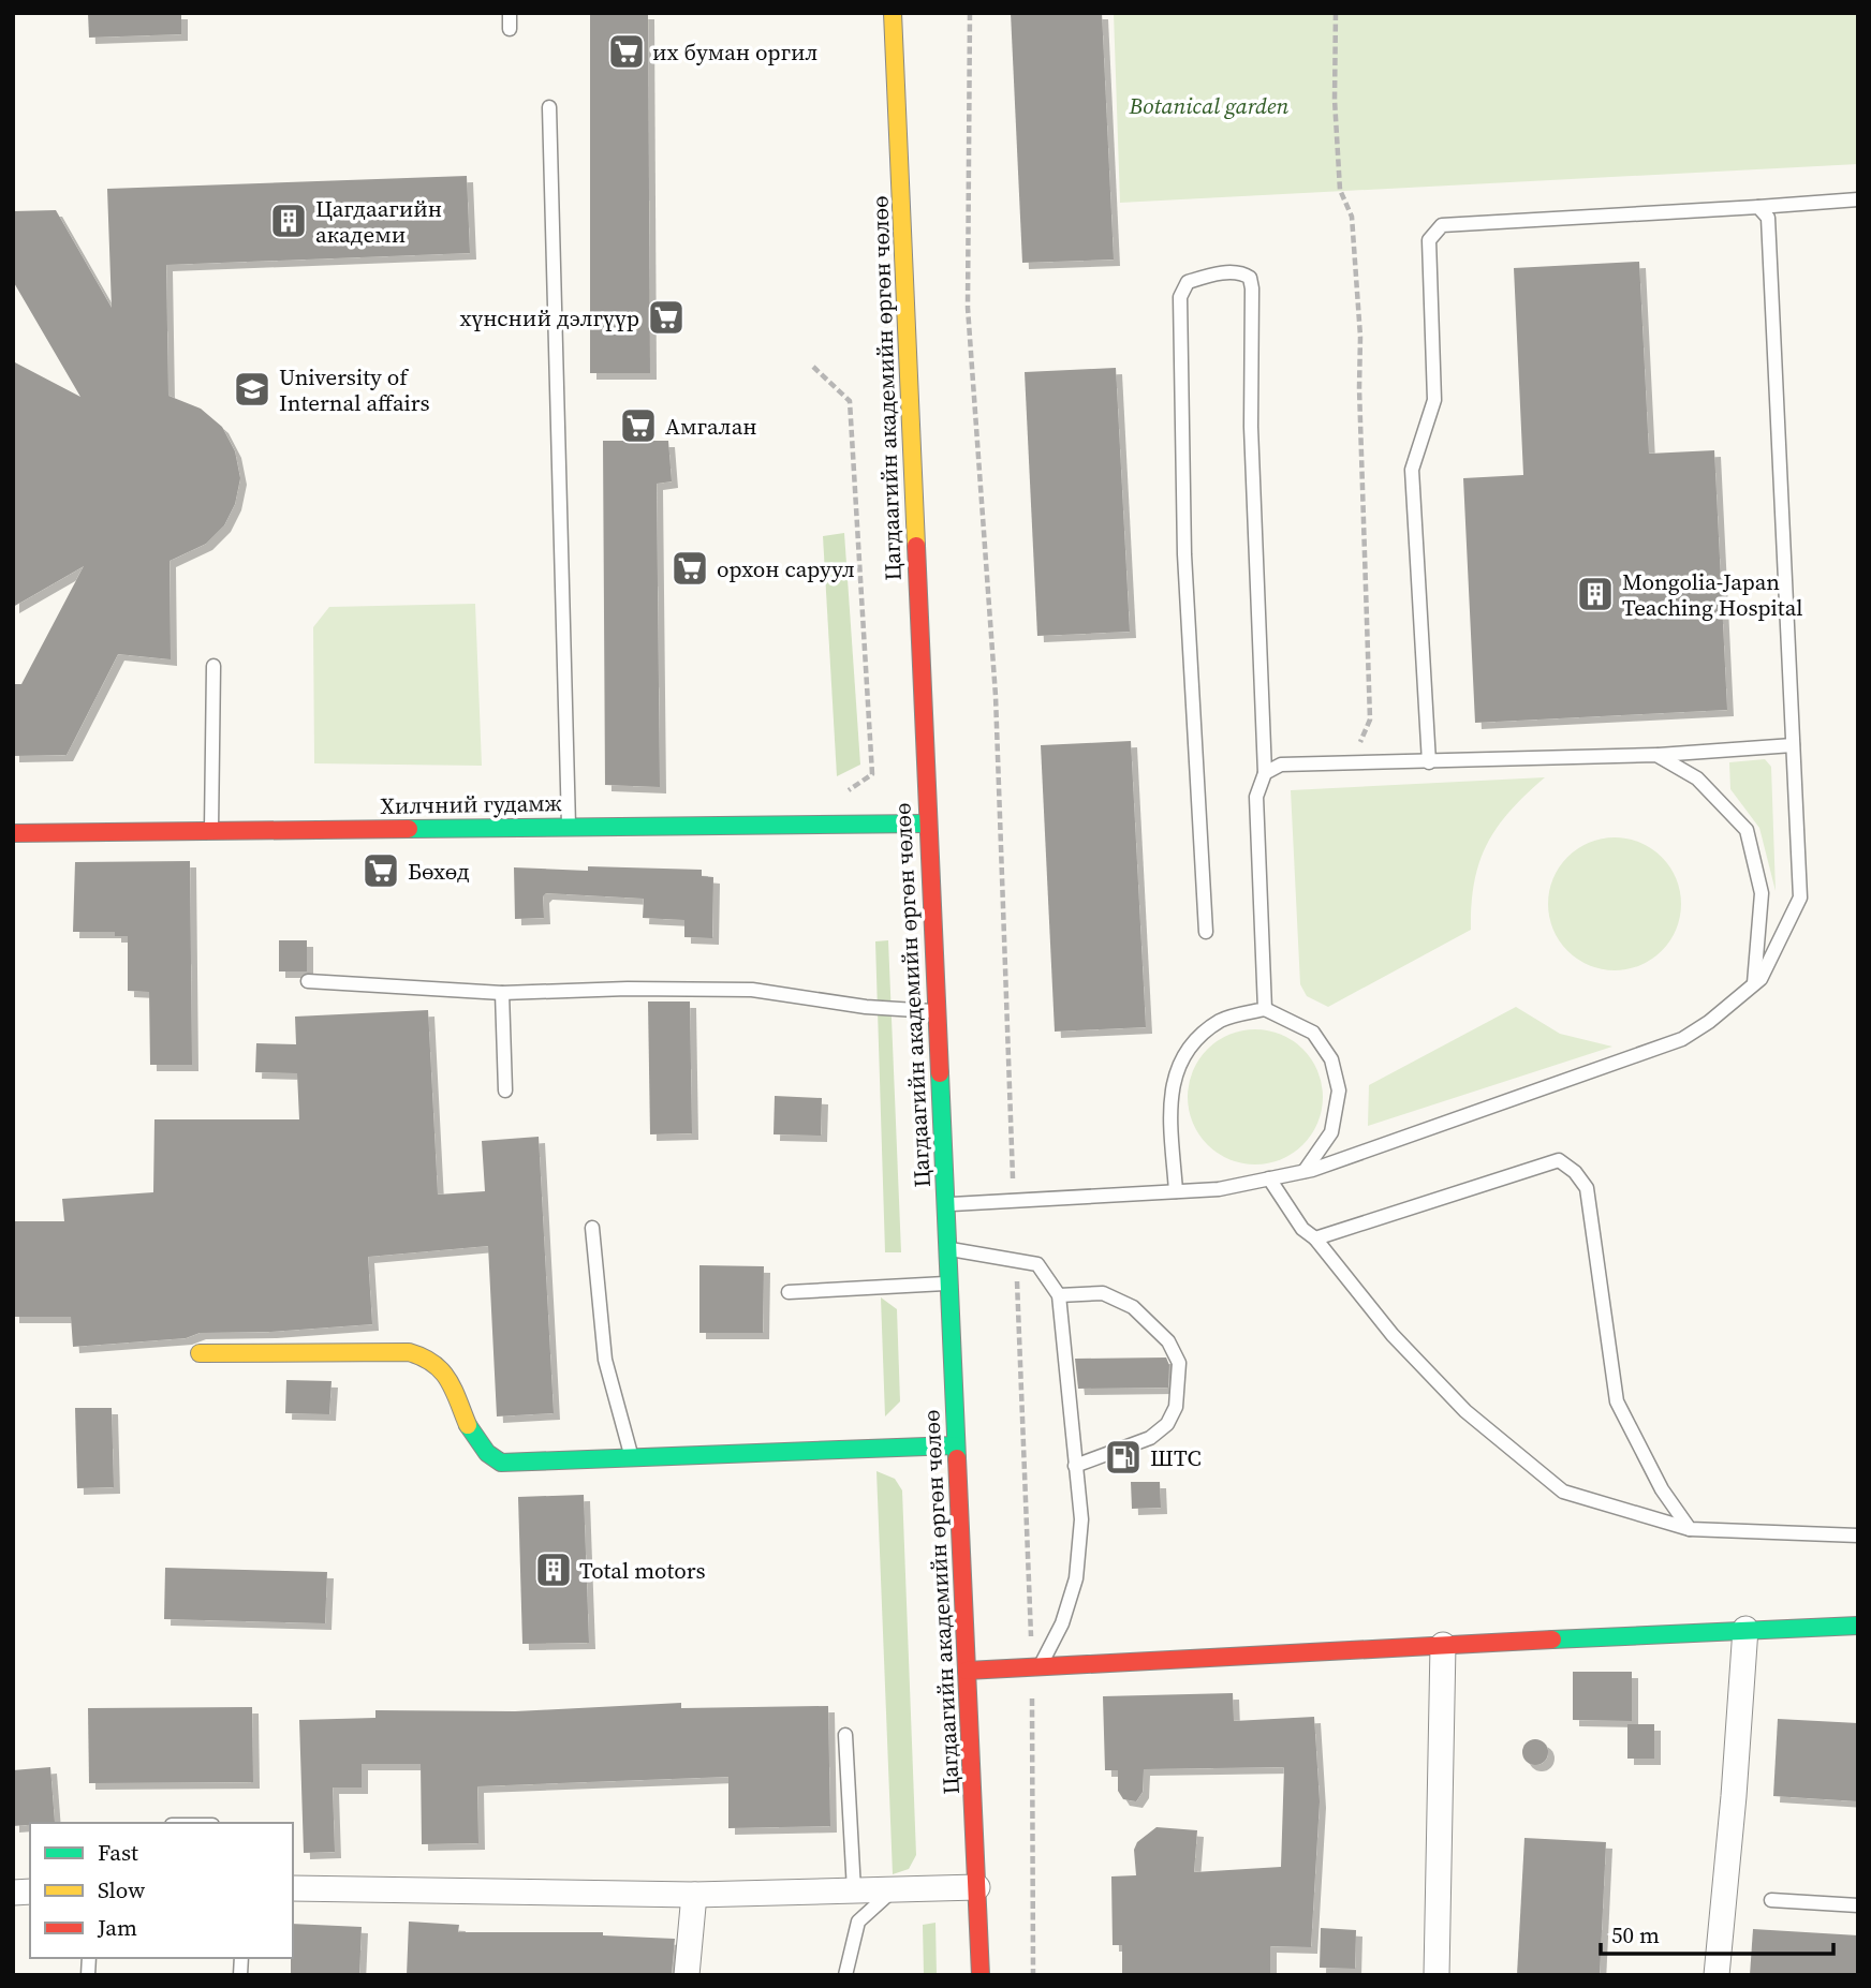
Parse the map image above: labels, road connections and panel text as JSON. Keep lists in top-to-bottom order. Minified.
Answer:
{"streets":{"main road":["Цагдаагийн академийн өргөн чөлөө","Хилчний гудамж"]},"crossings":[["Цагдаагийн академийн өргөн чөлөө","Хилчний гудамж"]],"parks":["Botanical garden"],"places":{"supermarket":["их буман оргил","хүнсний дэлгүүр","Амгалан","орхон саруул","Бөхөд"],"building":["Цагдаагийн академи","Mongolia-Japan Teaching Hospital","Total motors"],"school or university":["University of Internal affairs"],"fuel station":["ШТС"]},"legend":["Fast","Slow","Jam"],"scale_bar":"50 m"}
